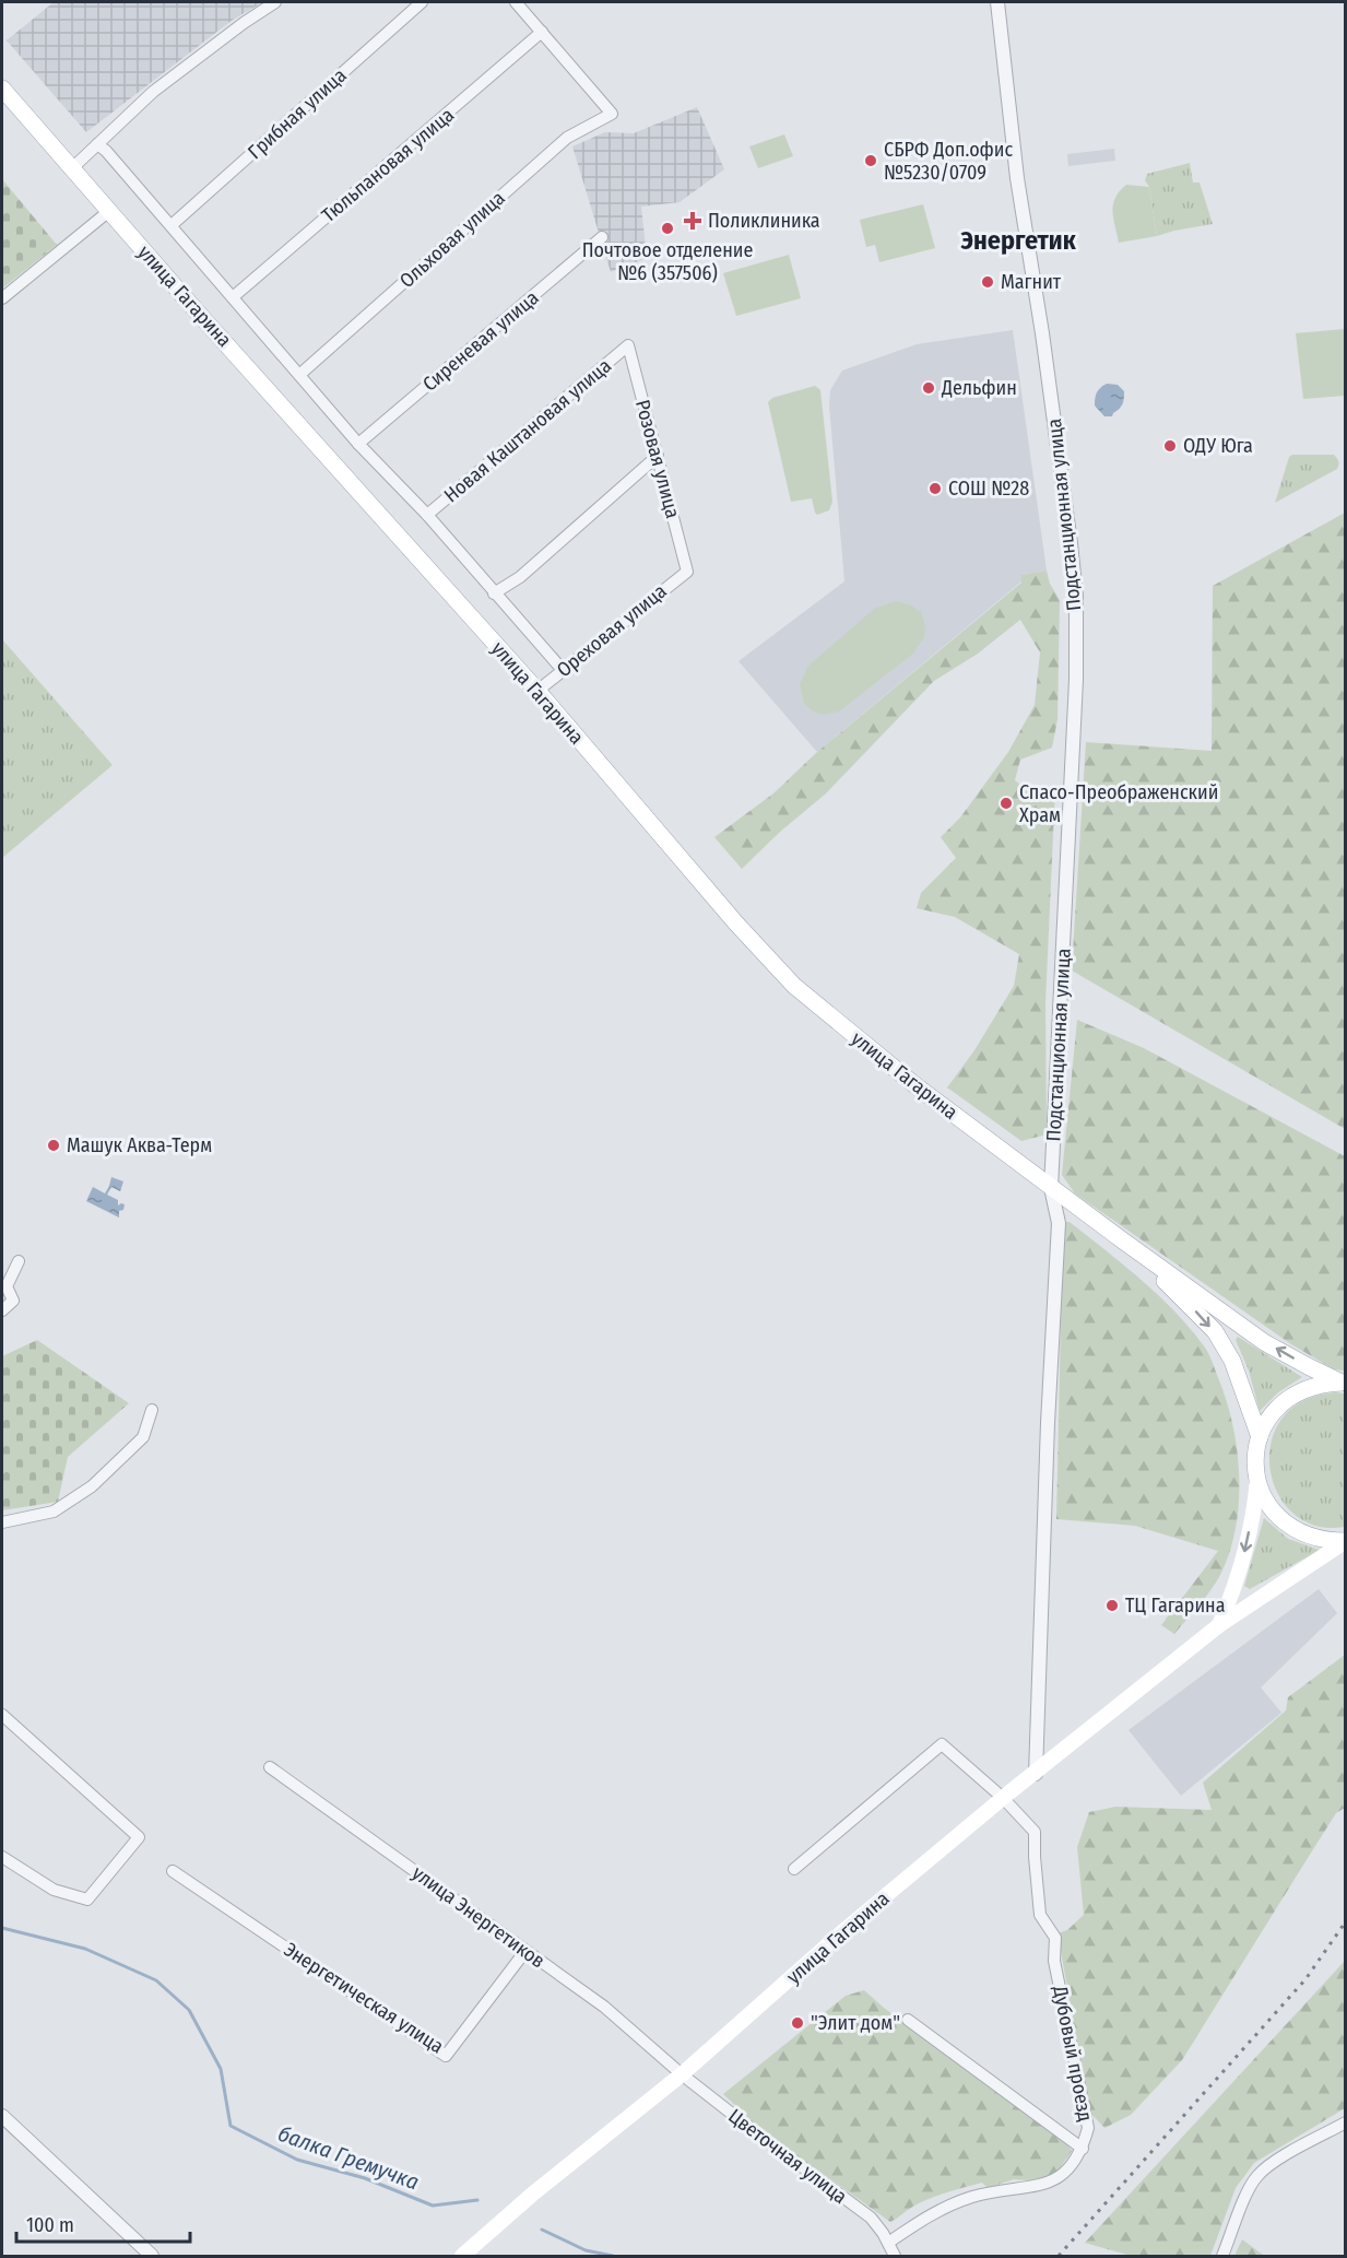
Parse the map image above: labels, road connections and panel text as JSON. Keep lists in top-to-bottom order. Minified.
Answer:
{"streets":{"main road":["улица Гагарина"],"street":["Грибная улица","Тюльпановая улица","Ольховая улица","Сиреневая улица","Новая Каштановая улица","Розовая улица","Подстанционная улица","Ореховая улица","улица Энергетиков","Энергетическая улица","Дубовый проезд","Цветочная улица"]},"crossings":[["Тюльпановая улица","Ольховая улица"],["улица Гагарина","Подстанционная улица"],["улица Гагарина","Ореховая улица"],["улица Гагарина","улица Энергетиков"],["улица Гагарина","Дубовый проезд"],["улица Гагарина","Цветочная улица"],["Новая Каштановая улица","Розовая улица"],["Розовая улица","Ореховая улица"],["улица Энергетиков","Энергетическая улица"],["улица Энергетиков","Цветочная улица"]],"districts":["Энергетик"],"water":["балка Гремучка"],"places":{"other":["СБРФ Доп.офис №5230/0709","Почтовое отделение №6 (357506)","Магнит","Дельфин","ОДУ Юга","СОШ №28","Спасо-Преображенский Храм","Машук Аква-Терм","ТЦ Гагарина","\"Элит дом\""],"health":["Поликлиника"]},"scale_bar":"100 m"}
